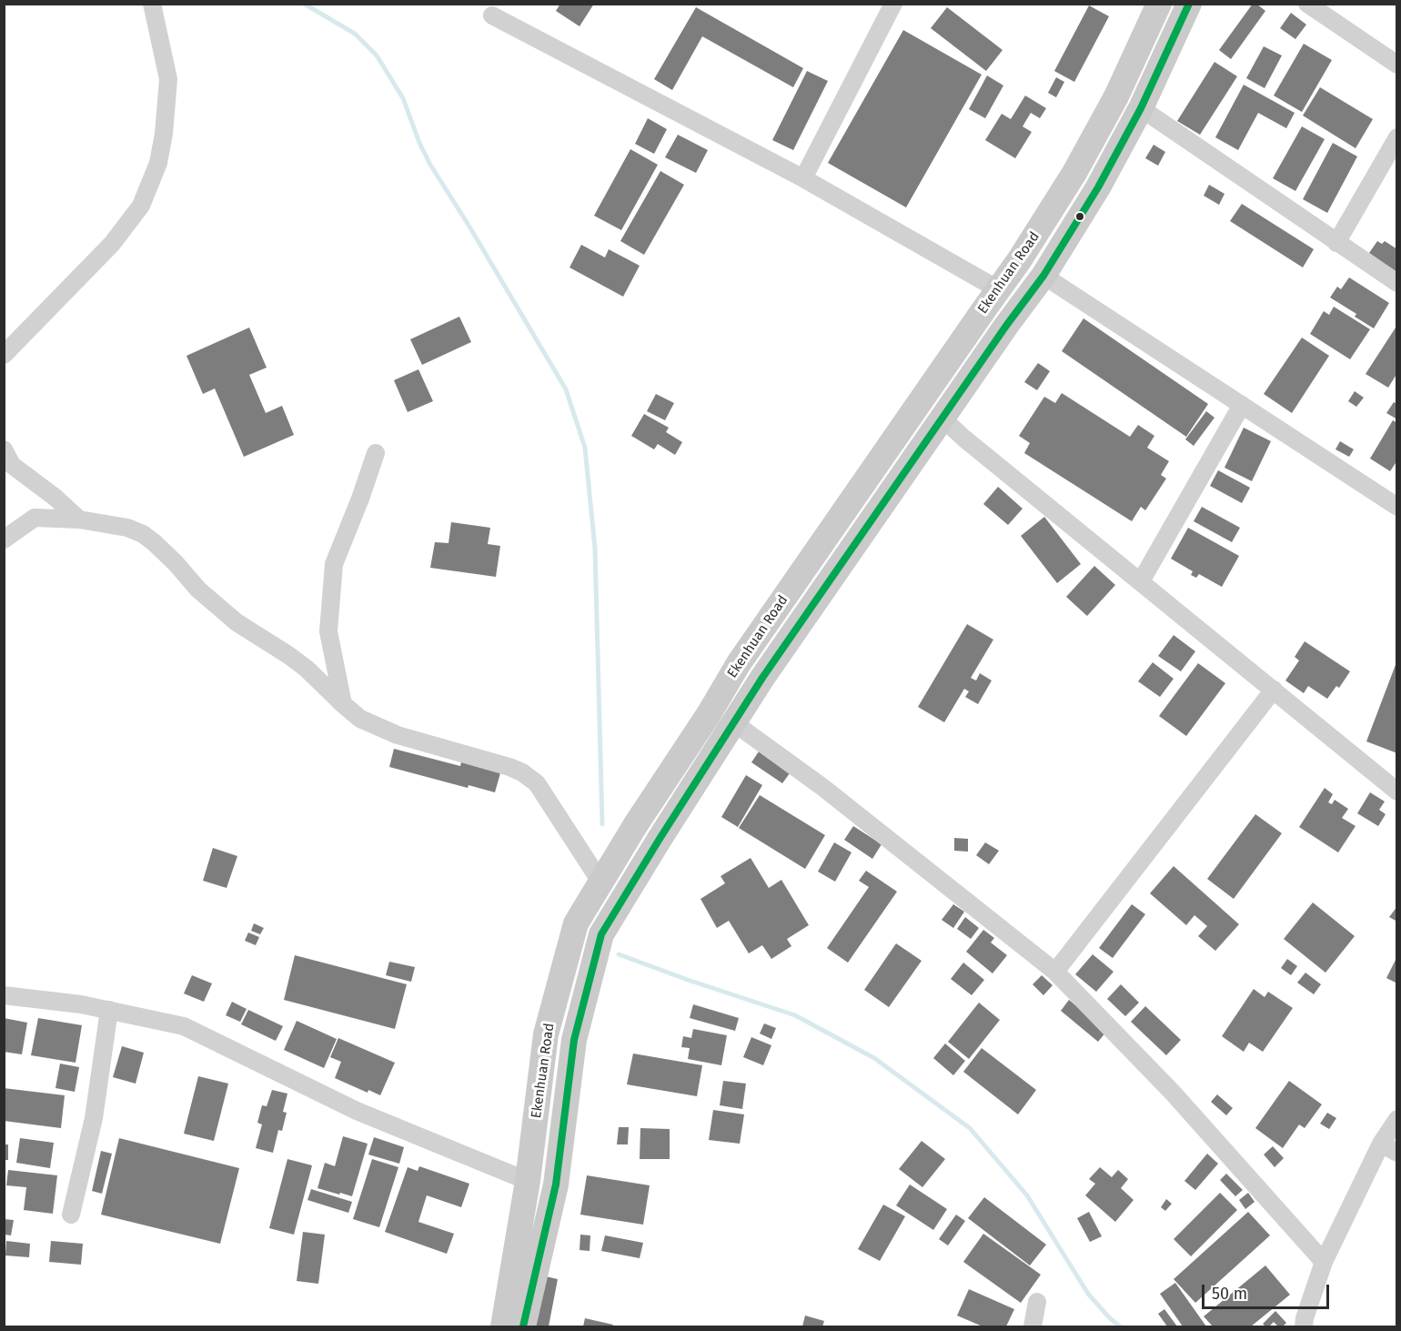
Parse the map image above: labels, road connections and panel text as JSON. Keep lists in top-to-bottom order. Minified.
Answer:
{"streets":{"main road":["Ekenhuan Road"]},"scale_bar":"50 m"}
